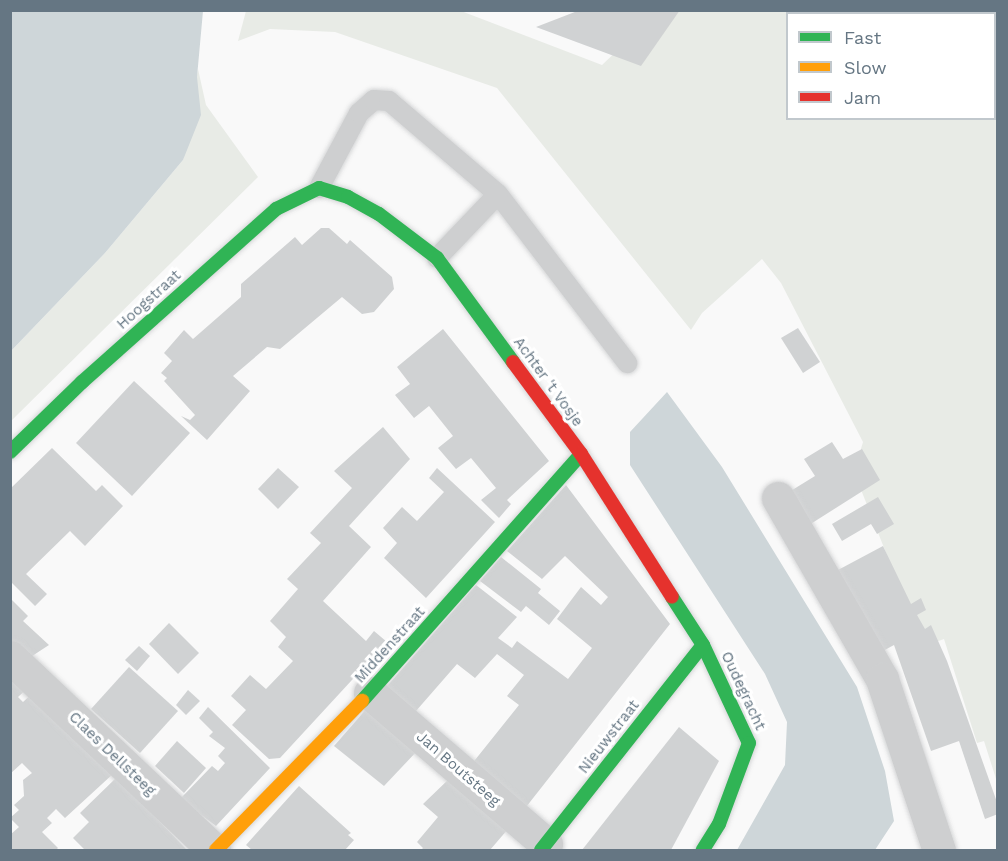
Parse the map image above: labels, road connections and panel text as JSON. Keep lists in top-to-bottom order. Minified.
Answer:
{"streets":{"street":["Hoogstraat","Achter 't Vosje","Middenstraat","Oudegracht","Nieuwstraat","Claes Dellsteeg","Jan Boutsteeg"]},"crossings":[["Hoogstraat","Achter 't Vosje"],["Achter 't Vosje","Middenstraat"],["Achter 't Vosje","Oudegracht"],["Achter 't Vosje","Nieuwstraat"],["Middenstraat","Claes Dellsteeg"],["Middenstraat","Jan Boutsteeg"],["Oudegracht","Nieuwstraat"],["Nieuwstraat","Jan Boutsteeg"]],"legend":["Fast","Slow","Jam"]}
